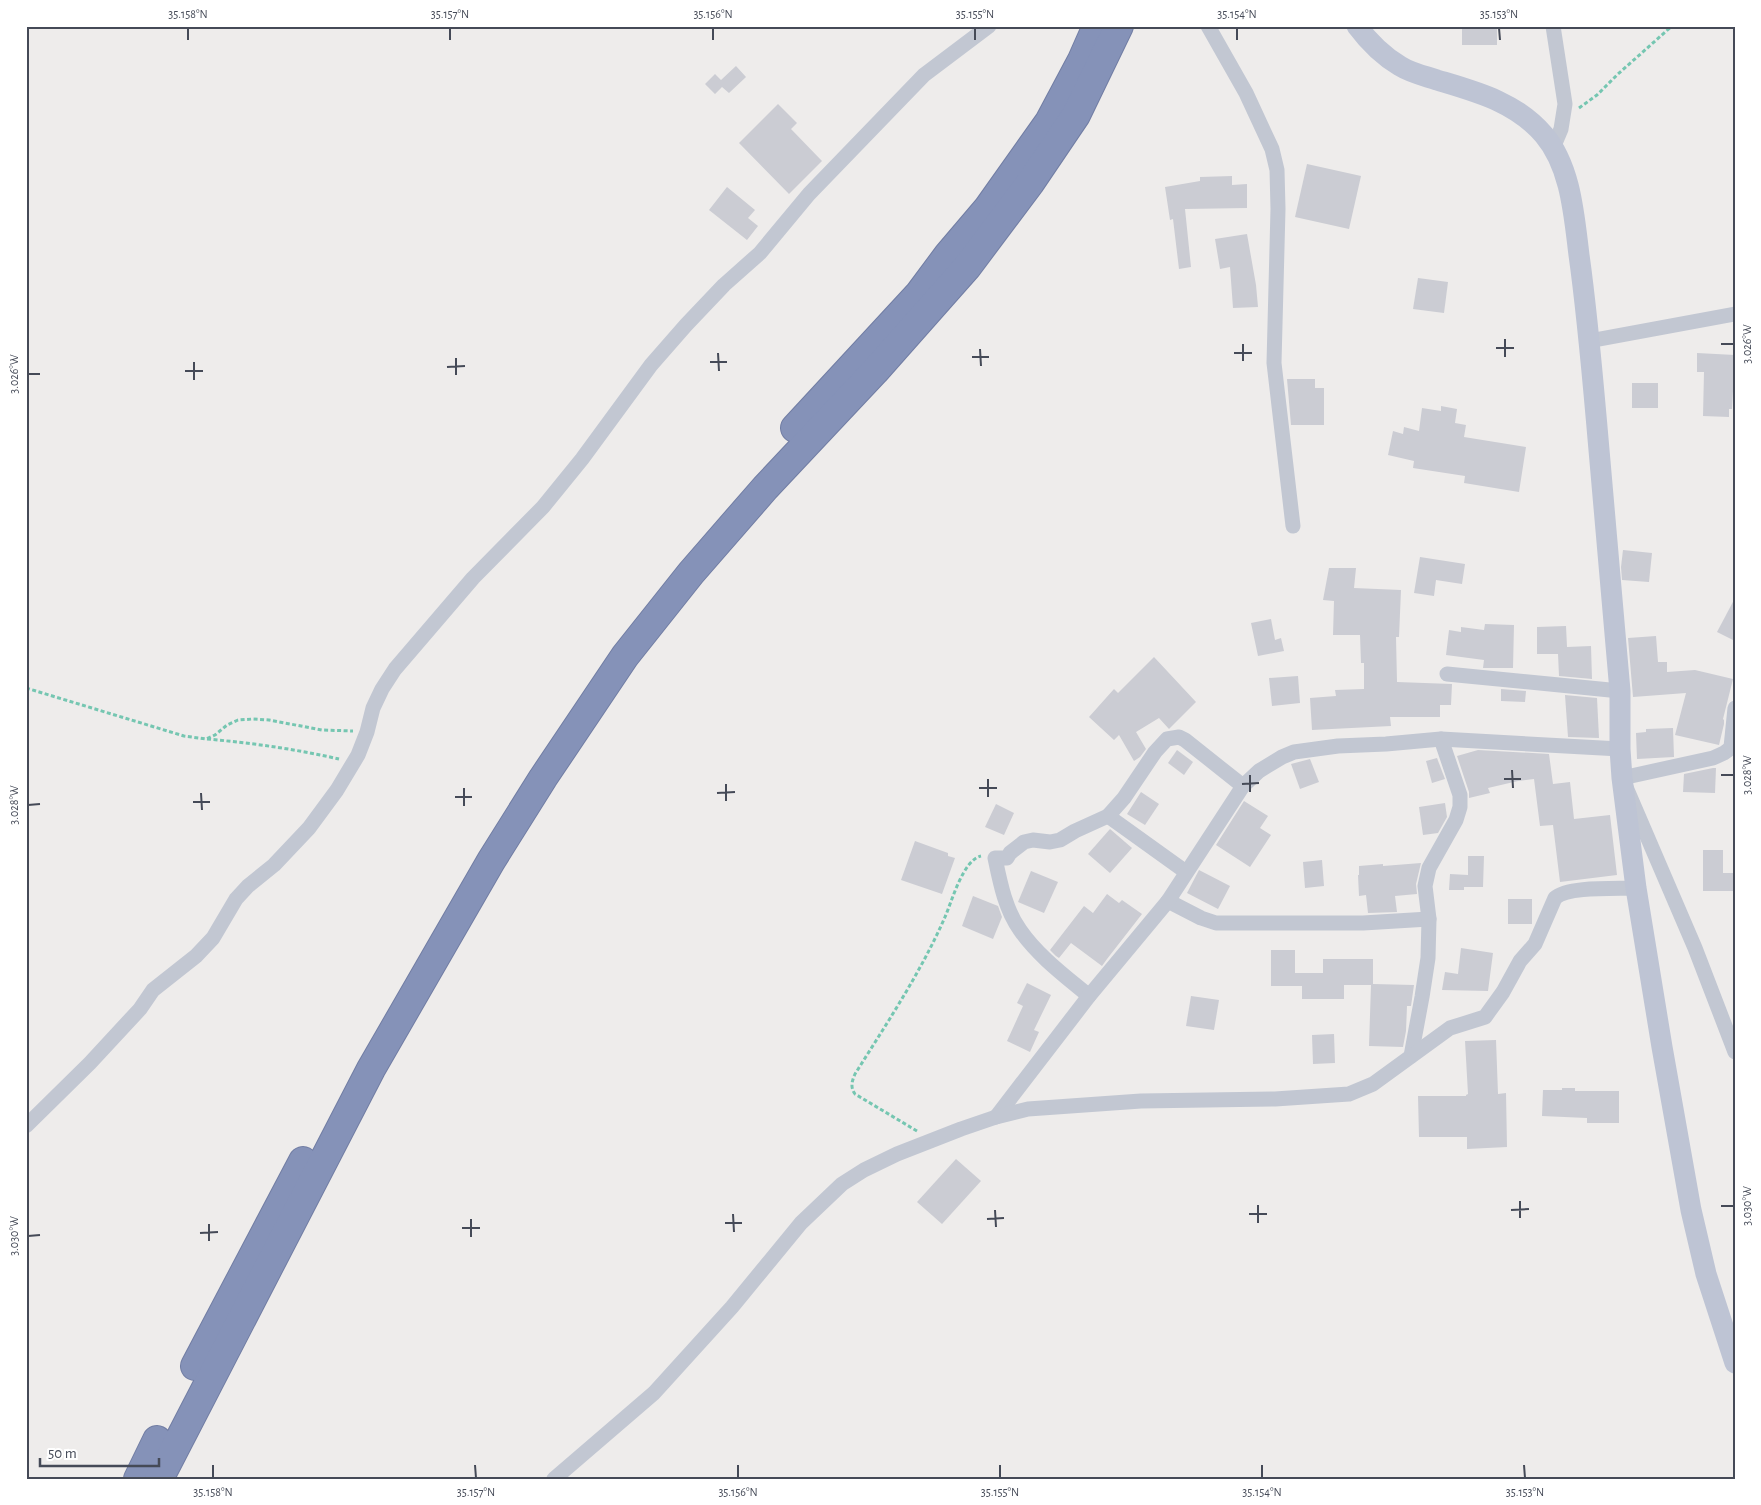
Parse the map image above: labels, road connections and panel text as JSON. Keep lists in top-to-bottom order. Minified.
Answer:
{"scale_bar":"50 m","coordinates":["35.158°N","35.157°N","35.156°N","35.155°N","35.154°N","35.153°N","3.026°W","3.028°W","3.030°W"]}
